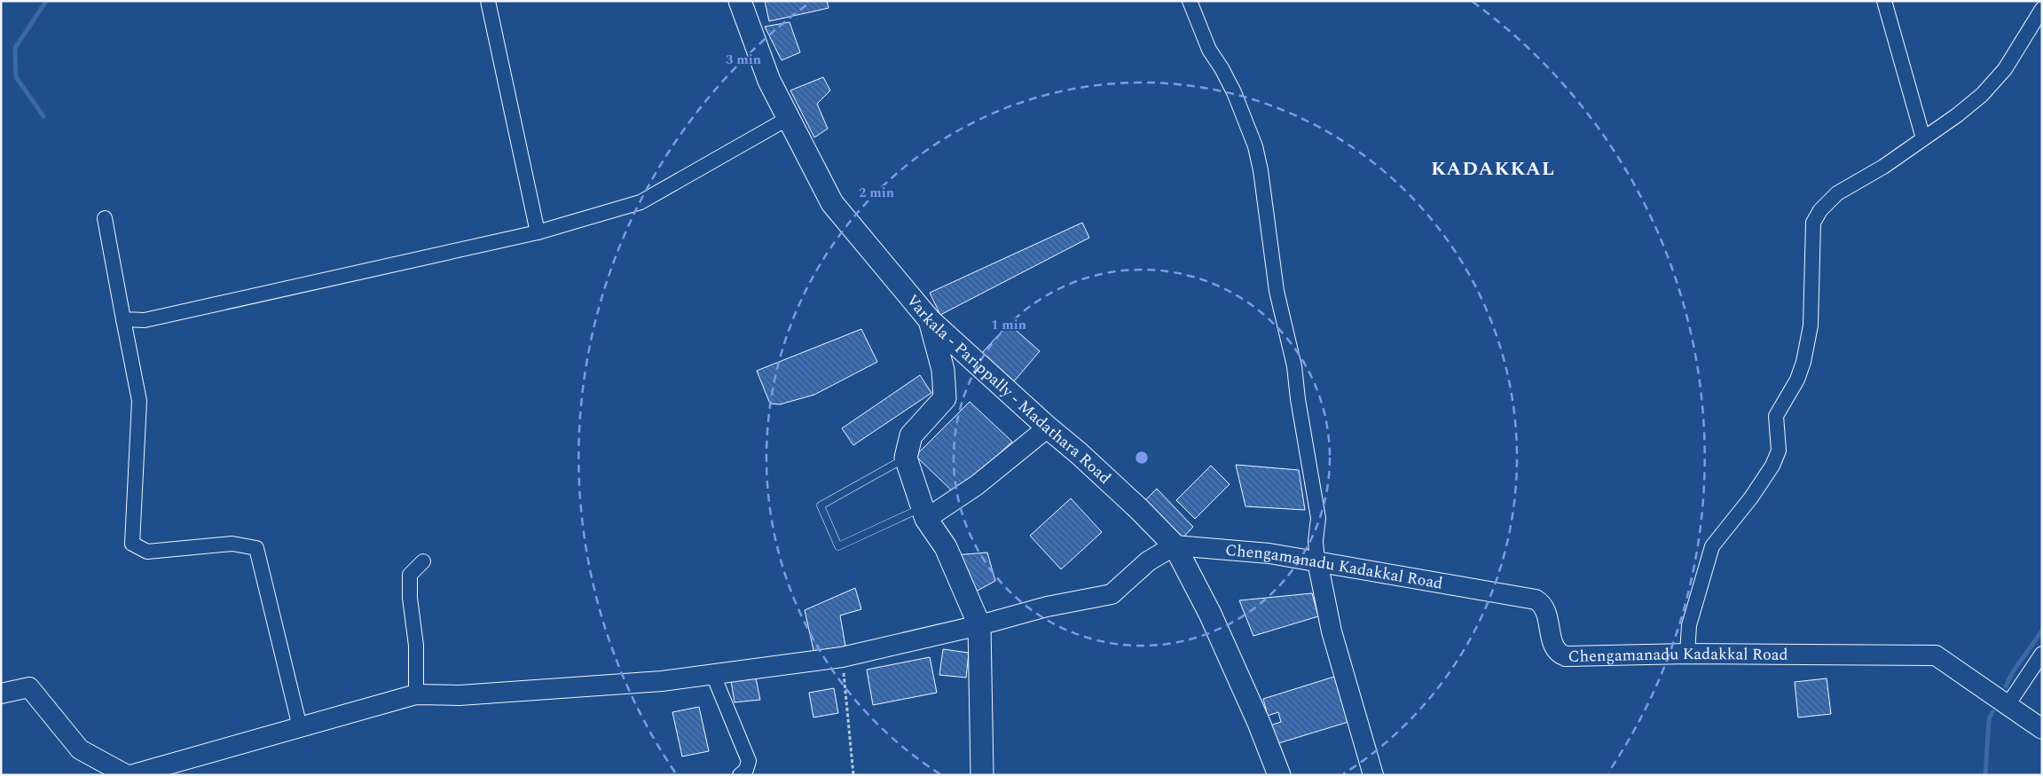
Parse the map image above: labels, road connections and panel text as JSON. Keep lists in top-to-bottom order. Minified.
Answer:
{"streets":{"main road":["Varkala - Parippally - Madathara Road"],"street":["Chengamanadu Kadakkal Road"]},"crossings":[["Varkala - Parippally - Madathara Road","Chengamanadu Kadakkal Road"]],"districts":["KADAKKAL"],"rings":["3 min","2 min","1 min"]}
